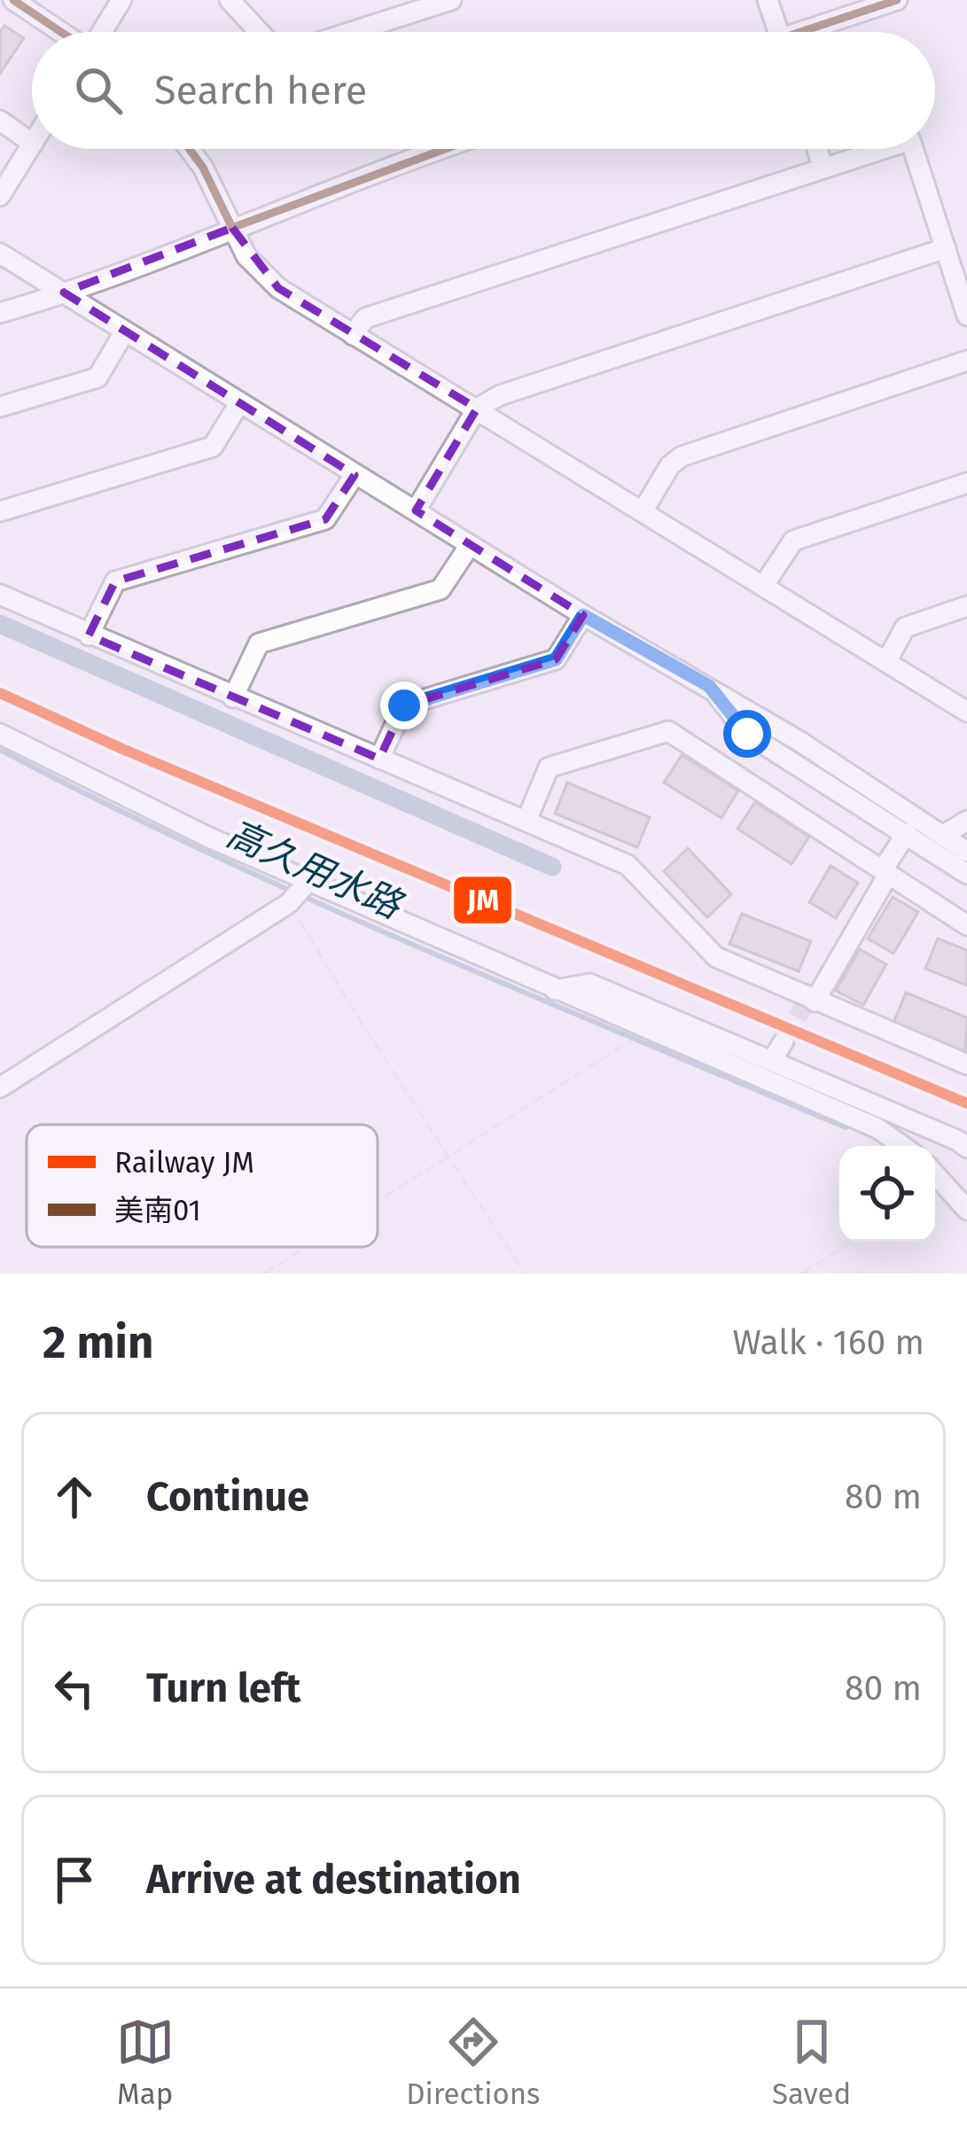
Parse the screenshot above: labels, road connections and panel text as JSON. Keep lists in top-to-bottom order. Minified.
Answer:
{"water":["高久用水路"],"lines":["transit line 美南01","rail line JM"],"legend":["Railway JM","美南01"],"page":{"search":"Search here","heading":["2 min","Walk · 160 m"],"list":[["Continue","80 m"],["Turn left","80 m"],"Arrive at destination"],"nav":["Map","Directions","Saved"]}}
